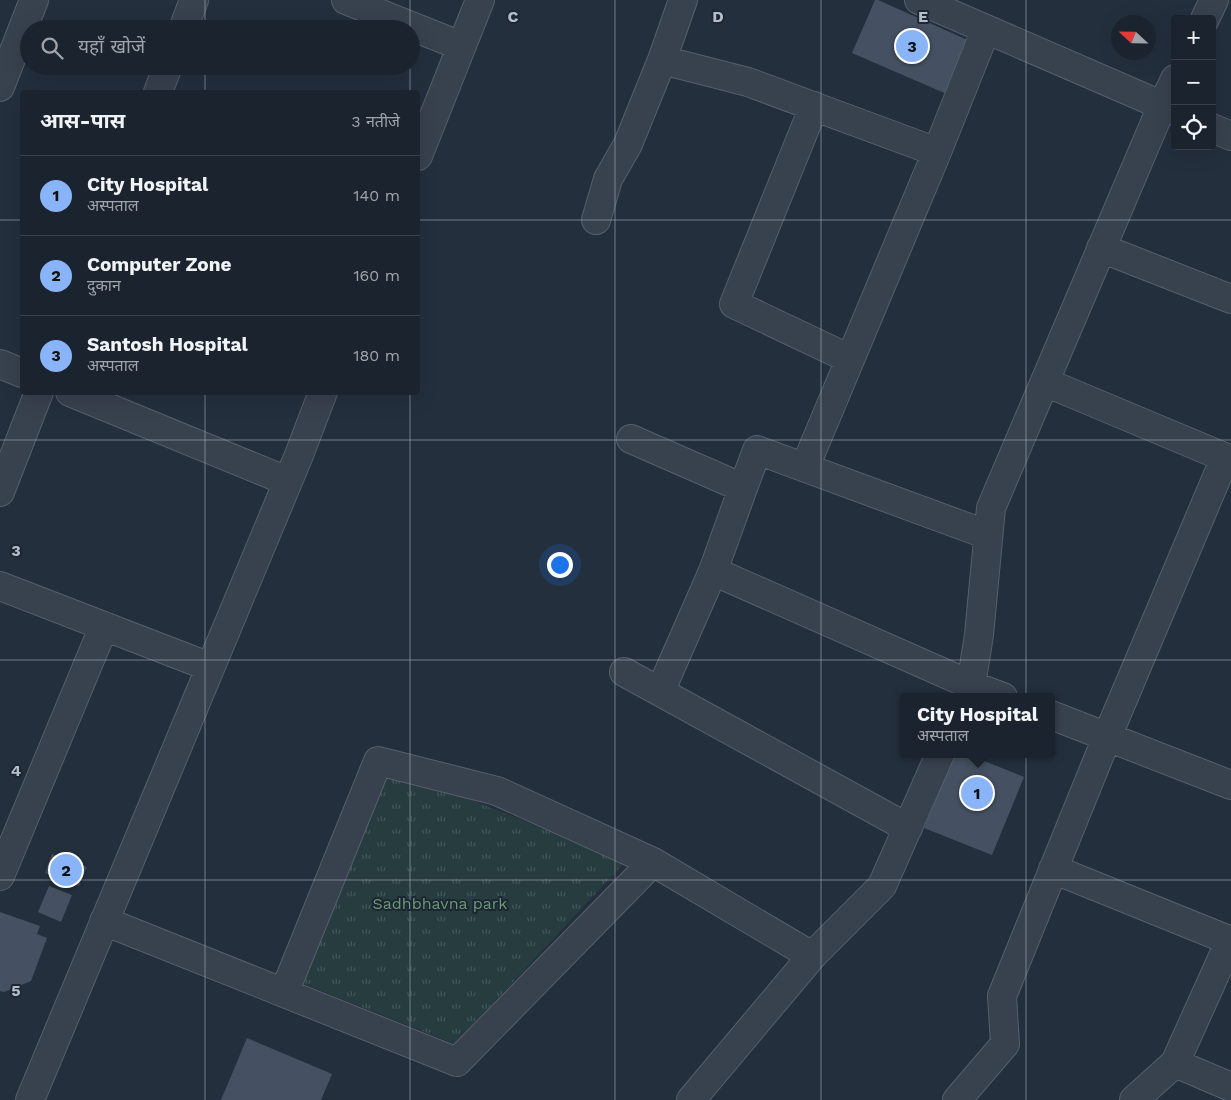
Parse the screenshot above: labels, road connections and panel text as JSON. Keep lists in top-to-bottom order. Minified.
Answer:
{"parks":["Sadhbhavna park"],"north":"left","page":{"map_buttons":["+","−"],"search":"यहाँ खोजें","pins":["3","1","2"],"heading":["आस-पास","3 नतीजे"],"list":[{"mark":"1","name":"City Hospital","note":"अस्पताल","value":"140 m"},{"mark":"2","name":"Computer Zone","note":"दुकान","value":"160 m"},{"mark":"3","name":"Santosh Hospital","note":"अस्पताल","value":"180 m"}],"popup":["City Hospital","अस्पताल"]},"grid":{"columns":["C","D","E"],"rows":["3","4","5"]}}
